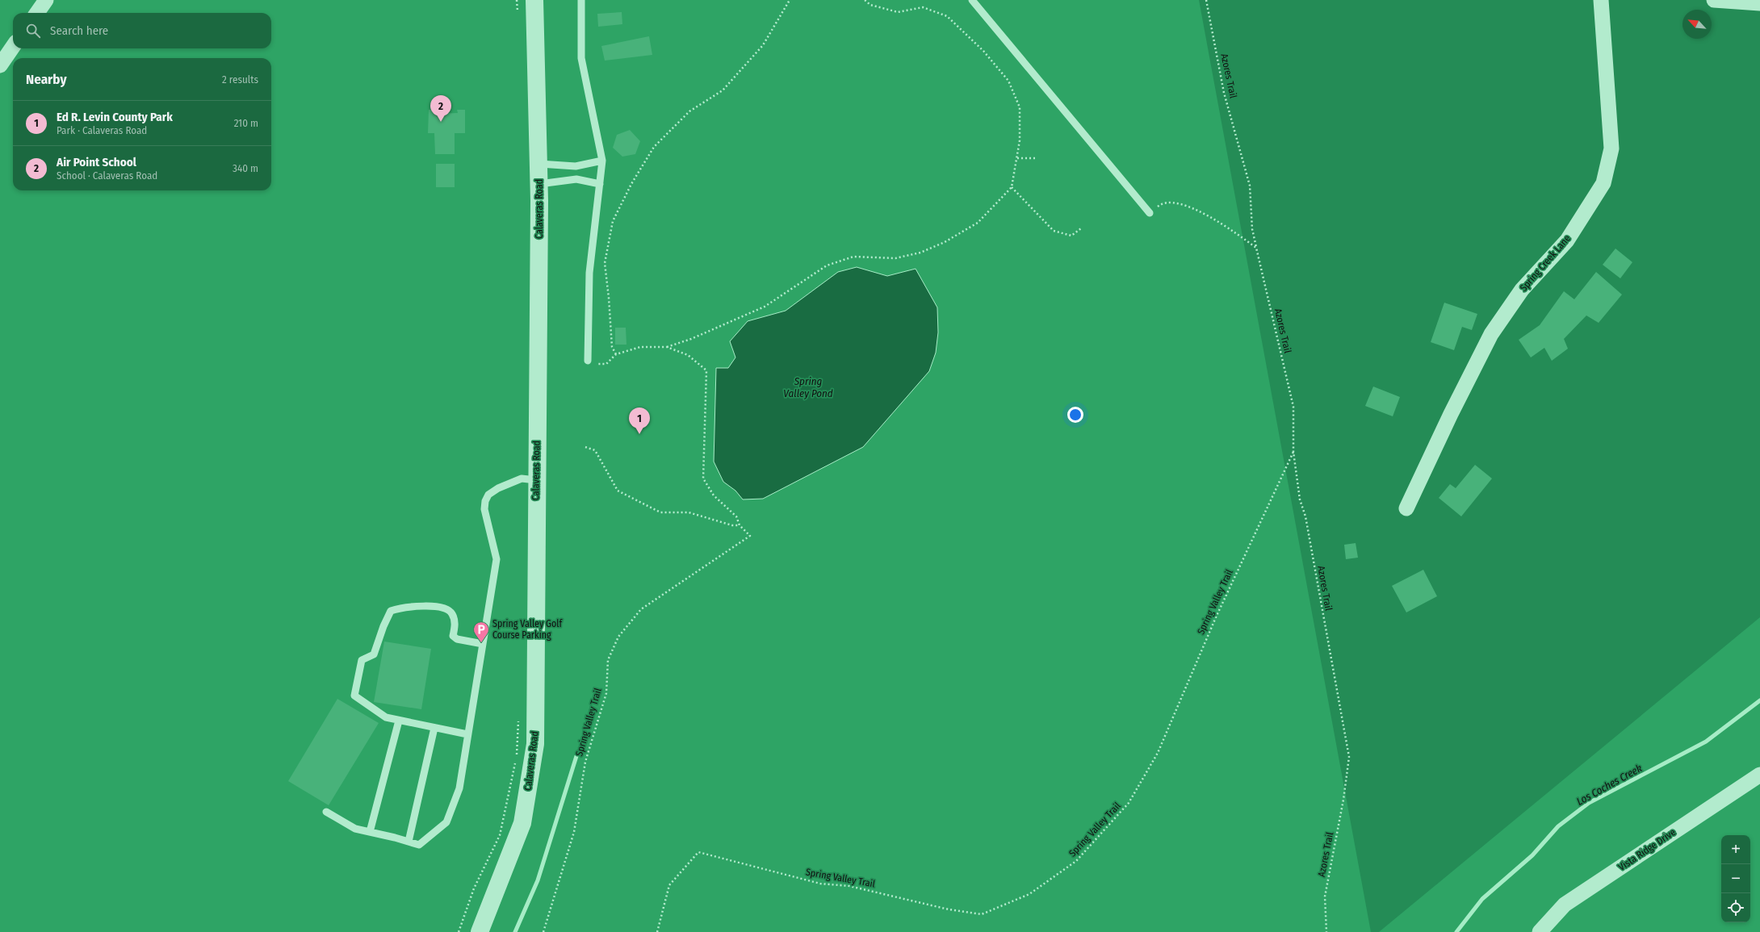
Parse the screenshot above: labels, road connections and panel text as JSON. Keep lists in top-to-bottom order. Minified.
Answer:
{"streets":{"street":["Calaveras Road","Spring Creek Lane","Vista Ridge Drive"],"path":["Azores Trail","Spring Valley Trail"]},"crossings":[["Azores Trail","Spring Valley Trail"]],"water":["Spring Valley Pond","Los Coches Creek"],"places":{"parking":["Spring Valley Golf Course Parking"]},"north":"top left","page":{"search":"Search here","heading":["Nearby","2 results"],"pins":["2","1"],"list":[{"mark":"1","name":"Ed R. Levin County Park","note":"Park · Calaveras Road","value":"210 m"},{"mark":"2","name":"Air Point School","note":"School · Calaveras Road","value":"340 m"}],"map_buttons":["+","−"]}}
